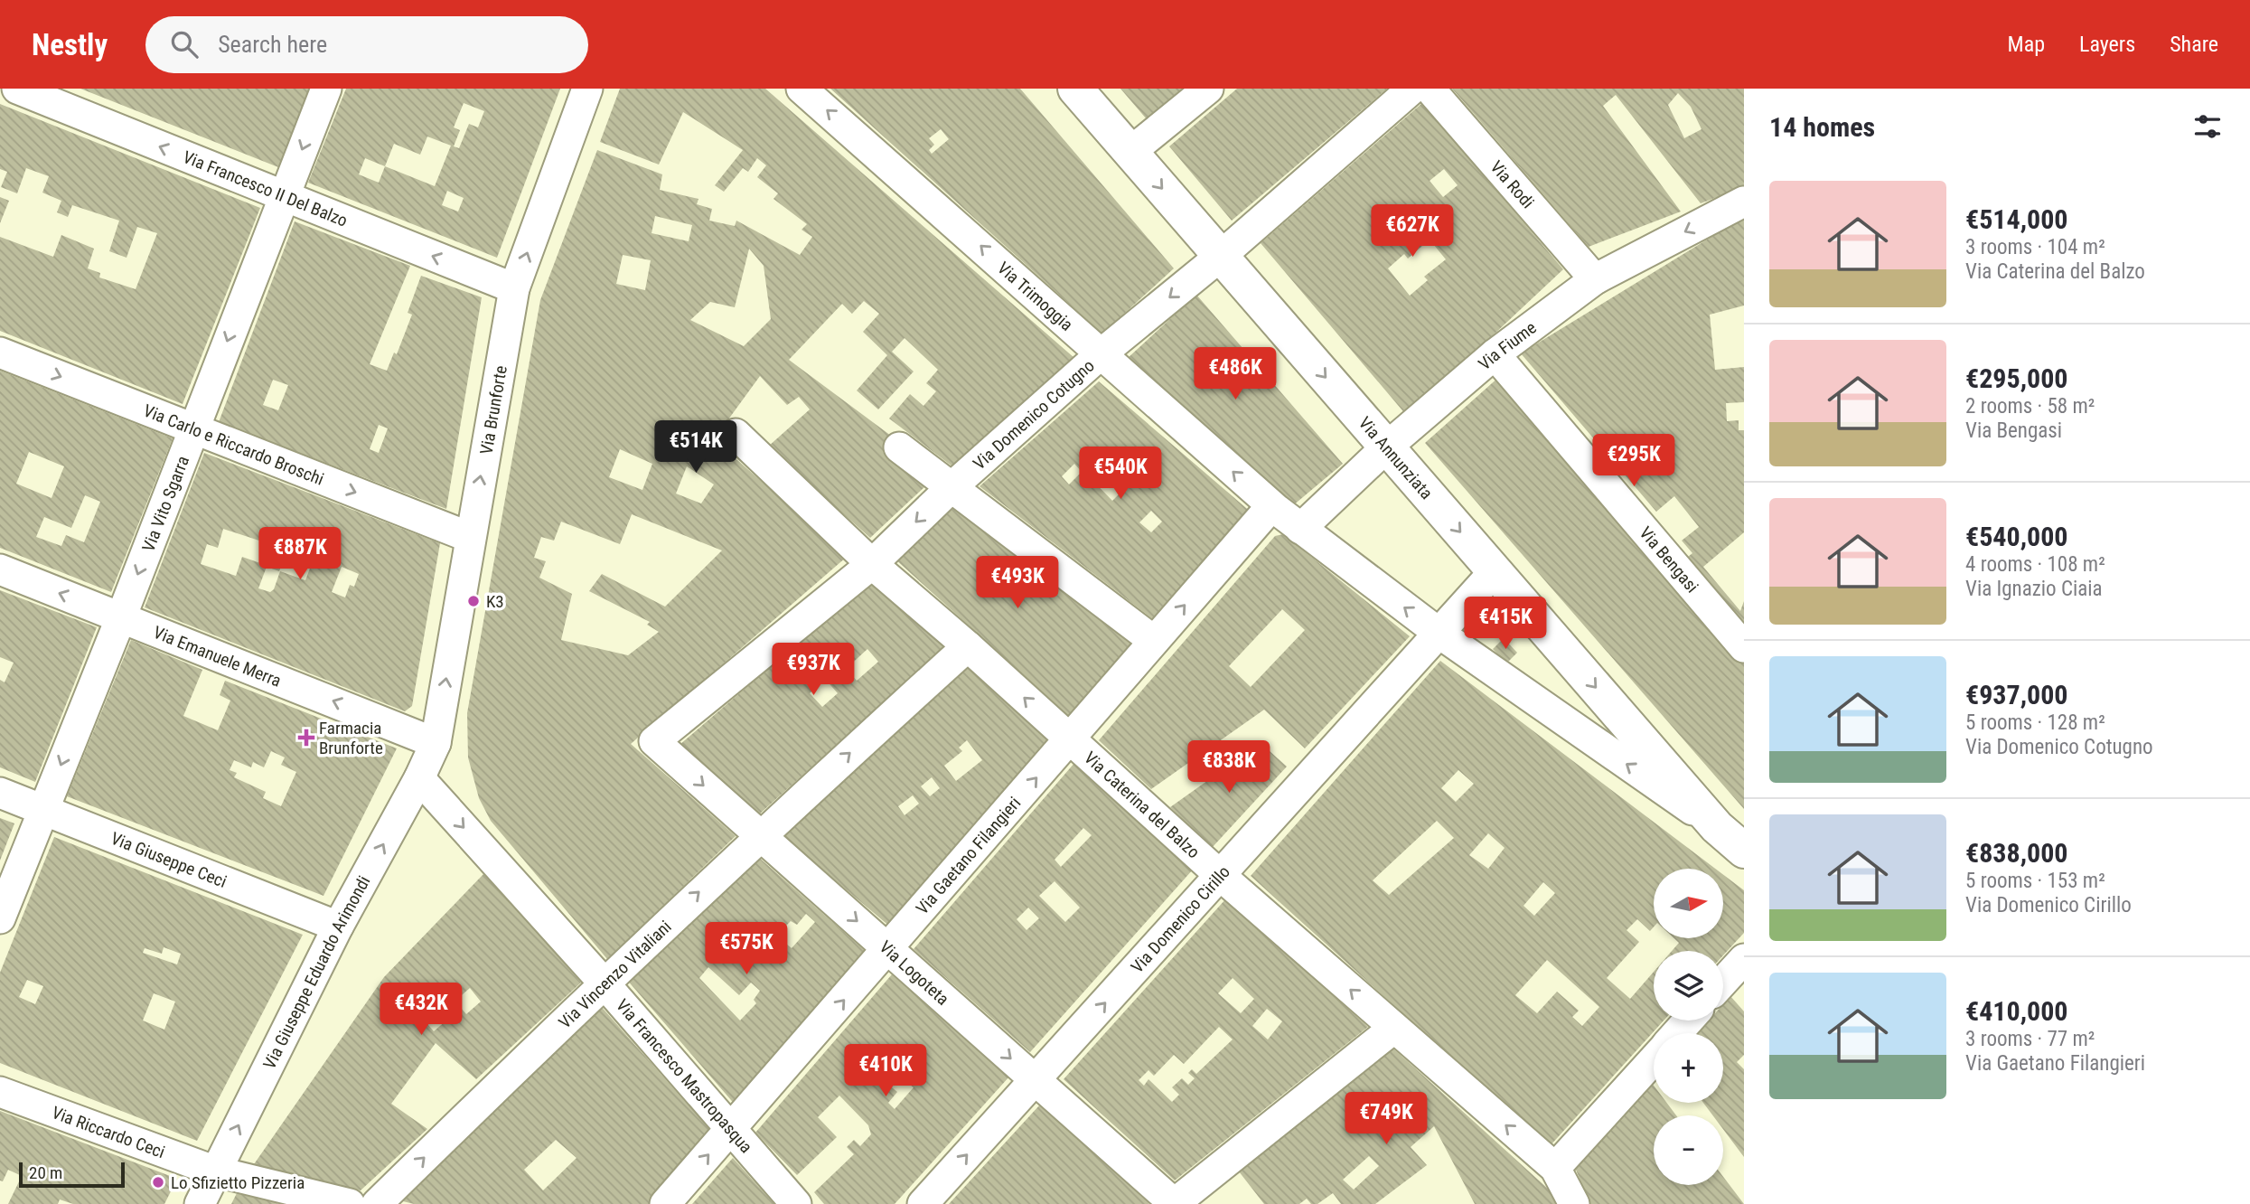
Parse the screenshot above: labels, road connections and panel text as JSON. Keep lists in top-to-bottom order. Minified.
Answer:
{"streets":{"street":["Via Rodi","Via Francesco II Del Balzo","Via Trimoggia","Via Fiume","Via Brunforte","Via Domenico Cotugno","Via Carlo e Riccardo Broschi","Via Annunziata","Via Vito Sgarra","Via Bengasi","Via Emanuele Merra","Via Caterina del Balzo","Via Gaetano Filangieri","Via Giuseppe Ceci","Via Domenico Cirillo","Via Giuseppe Eduardo Arimondi","Via Logoteta","Via Vincenzo Vitaliani","Via Francesco Mastropasqua","Via Riccardo Ceci"]},"crossings":[["Via Rodi","Via Fiume"],["Via Francesco II Del Balzo","Via Brunforte"],["Via Francesco II Del Balzo","Via Vito Sgarra"],["Via Trimoggia","Via Fiume"],["Via Trimoggia","Via Domenico Cotugno"],["Via Trimoggia","Via Annunziata"],["Via Trimoggia","Via Gaetano Filangieri"],["Via Fiume","Via Annunziata"],["Via Fiume","Via Bengasi"],["Via Brunforte","Via Carlo e Riccardo Broschi"],["Via Brunforte","Via Emanuele Merra"],["Via Brunforte","Via Giuseppe Eduardo Arimondi"],["Via Domenico Cotugno","Via Annunziata"],["Via Domenico Cotugno","Via Caterina del Balzo"],["Via Domenico Cotugno","Via Logoteta"],["Via Carlo e Riccardo Broschi","Via Vito Sgarra"],["Via Annunziata","Via Domenico Cirillo"],["Via Vito Sgarra","Via Emanuele Merra"],["Via Vito Sgarra","Via Giuseppe Ceci"],["Via Emanuele Merra","Via Giuseppe Eduardo Arimondi"],["Via Caterina del Balzo","Via Gaetano Filangieri"],["Via Caterina del Balzo","Via Domenico Cirillo"],["Via Caterina del Balzo","Via Vincenzo Vitaliani"],["Via Gaetano Filangieri","Via Logoteta"],["Via Gaetano Filangieri","Via Francesco Mastropasqua"],["Via Giuseppe Ceci","Via Giuseppe Eduardo Arimondi"],["Via Domenico Cirillo","Via Logoteta"],["Via Giuseppe Eduardo Arimondi","Via Francesco Mastropasqua"],["Via Giuseppe Eduardo Arimondi","Via Riccardo Ceci"],["Via Logoteta","Via Vincenzo Vitaliani"],["Via Vincenzo Vitaliani","Via Francesco Mastropasqua"]],"one_way":["Via Francesco II Del Balzo","Via Brunforte","Via Carlo e Riccardo Broschi","Via Vito Sgarra","Via Emanuele Merra","Via Caterina del Balzo","Via Gaetano Filangieri","Via Giuseppe Eduardo Arimondi","Via Logoteta","Via Vincenzo Vitaliani","Via Francesco Mastropasqua"],"places":{"other":["K3","Lo Sfizietto Pizzeria"],"health":["Farmacia Brunforte"]},"scale_bar":"20 m","north":"right","page":{"header":"Nestly","search":"Search here","nav":["Map","Layers","Share"],"heading":"14 homes","list":[{"name":"€514,000","note":"3 rooms · 104 m² · Via Caterina del Balzo"},{"name":"€295,000","note":"2 rooms · 58 m² · Via Bengasi"},{"name":"€540,000","note":"4 rooms · 108 m² · Via Ignazio Ciaia"},{"name":"€937,000","note":"5 rooms · 128 m² · Via Domenico Cotugno"},{"name":"€838,000","note":"5 rooms · 153 m² · Via Domenico Cirillo"},{"name":"€410,000","note":"3 rooms · 77 m² · Via Gaetano Filangieri"}],"price":["€627K","€486K","€514K","€295K","€540K","€887K","€493K","€415K","€937K","€838K","€575K","€432K","€410K","€749K"],"map_buttons":["+","−"],"scale":"20 m"}}
